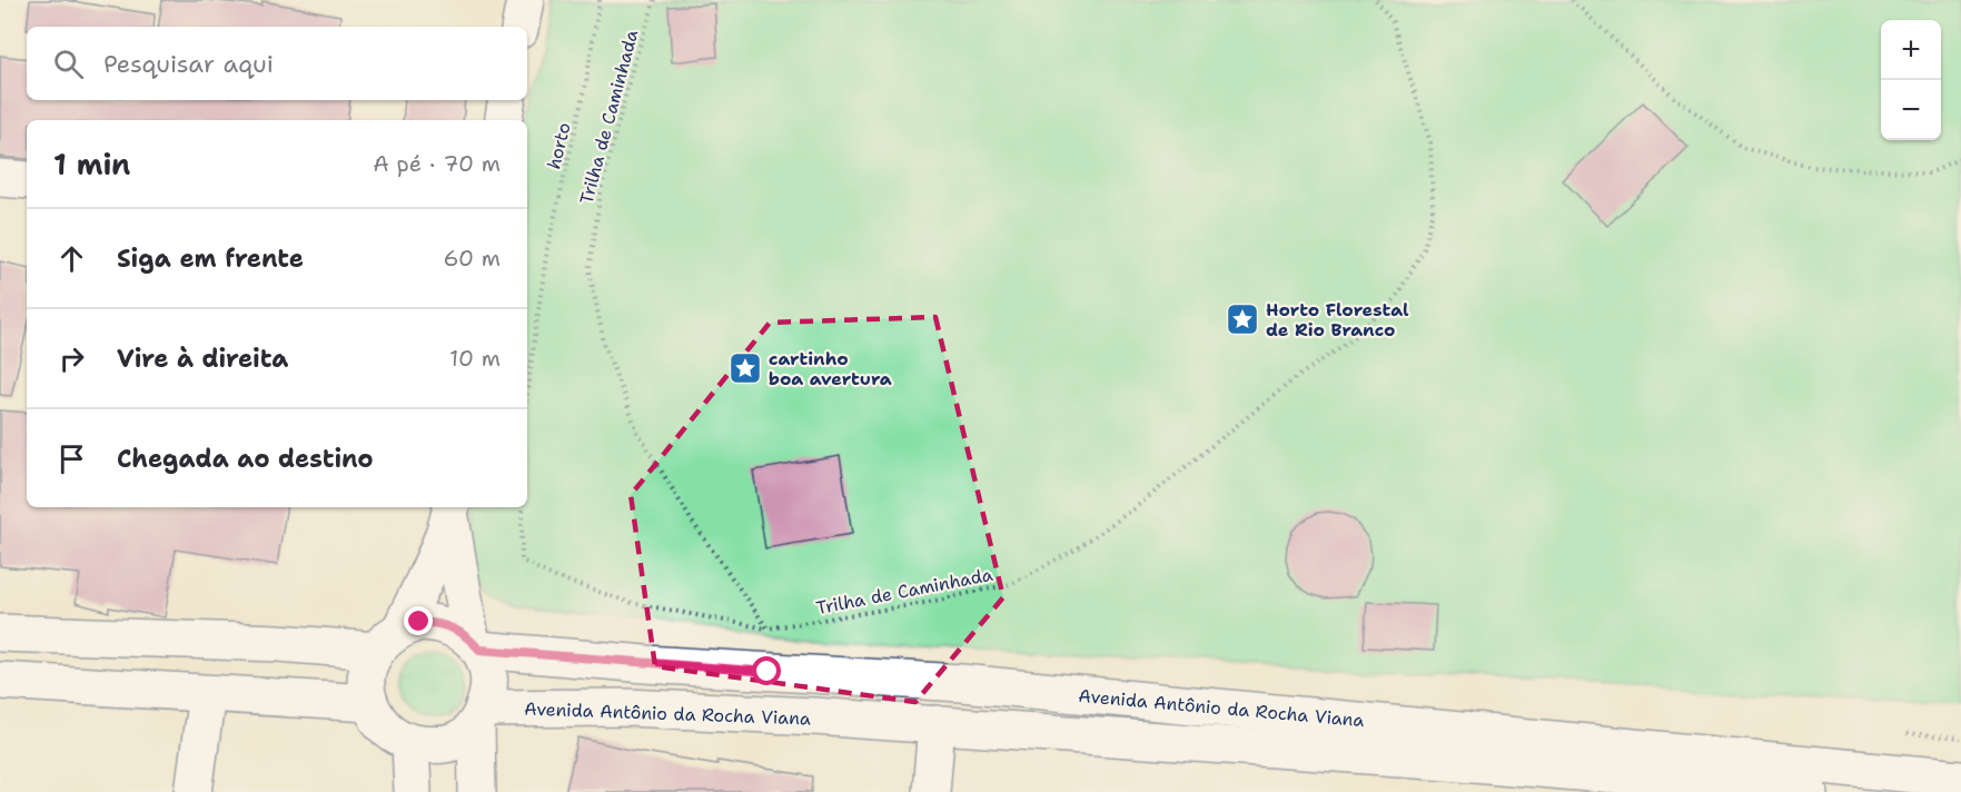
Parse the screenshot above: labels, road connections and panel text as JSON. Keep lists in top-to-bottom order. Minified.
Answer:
{"streets":{"main road":["Avenida Antônio da Rocha Viana"],"path":["Trilha de Caminhada","horto"]},"places":{"place":["Horto Florestal de Rio Branco","cartinho boa avertura"]},"page":{"map_buttons":["+","−"],"search":"Pesquisar aqui","heading":["1 min","A pé · 70 m"],"list":[["Siga em frente","60 m"],["Vire à direita","10 m"],"Chegada ao destino"]}}
